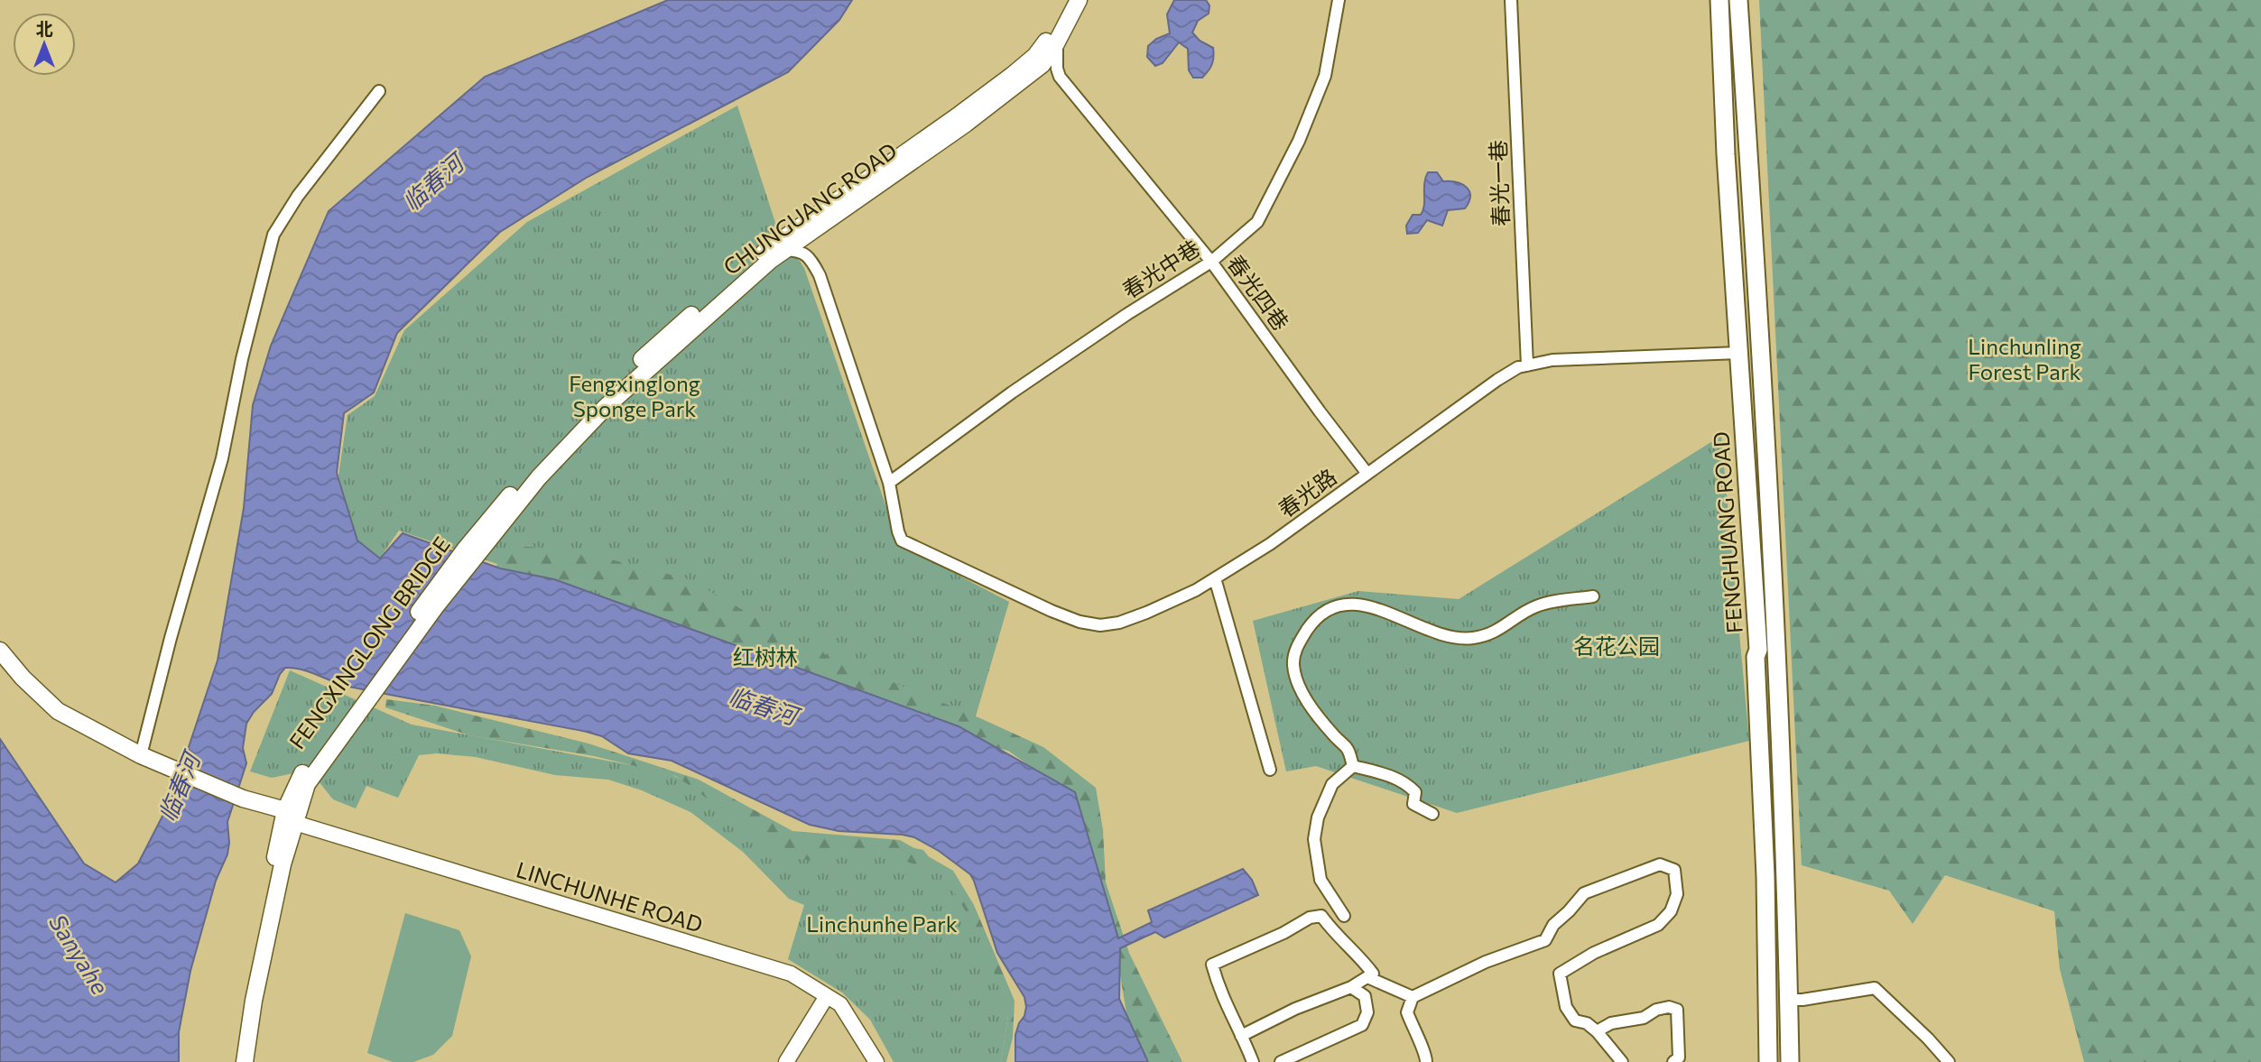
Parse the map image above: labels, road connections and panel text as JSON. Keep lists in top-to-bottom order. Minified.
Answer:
{"streets":{"highway":["FENGHUANG ROAD"],"main road":["CHUNGUANG ROAD","FENGXINGLONG BRIDGE"],"street":["春光一巷","春光中巷","春光四巷","春光路","LINCHUNHE ROAD"]},"crossings":[["春光一巷","春光路"],["CHUNGUANG ROAD","春光四巷"],["CHUNGUANG ROAD","FENGXINGLONG BRIDGE"],["春光中巷","春光四巷"],["春光中巷","春光路"],["春光四巷","春光路"],["春光路","FENGHUANG ROAD"],["FENGXINGLONG BRIDGE","LINCHUNHE ROAD"]],"water":["临春河","Sanyahe"],"parks":["Linchunling Forest Park","Fengxinglong Sponge Park","名花公园","红树林","Linchunhe Park"],"north":"top"}
